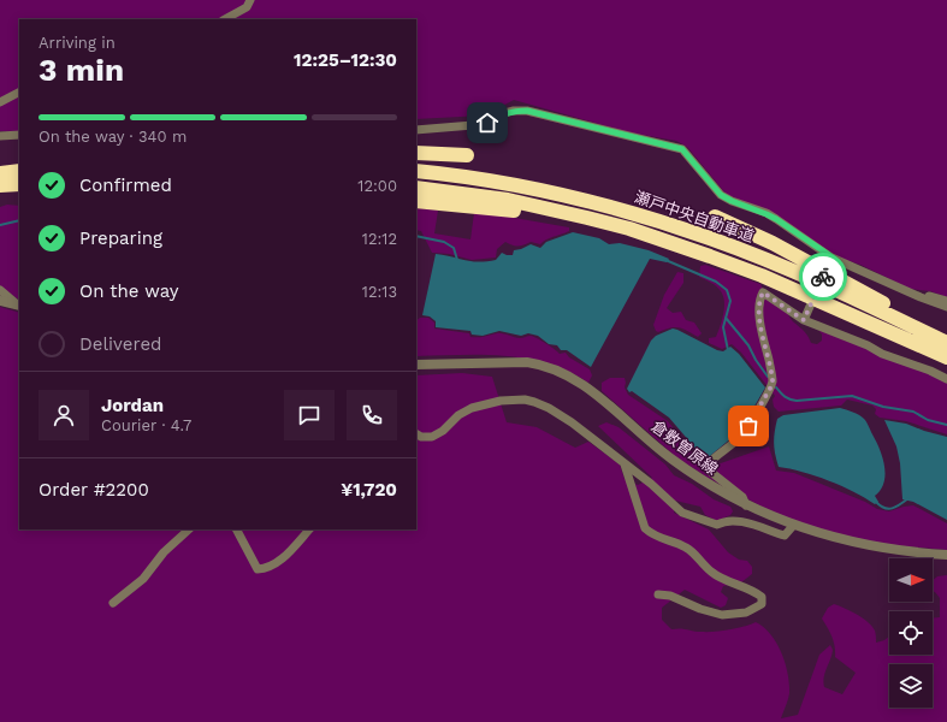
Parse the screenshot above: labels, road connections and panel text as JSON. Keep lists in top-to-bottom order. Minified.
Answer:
{"streets":{"highway":["瀬戸中央自動車道"],"street":["倉敷曽原線"]},"north":"right","page":{"heading":["3 min","Arriving in","12:25–12:30"],"panel":["Jordan","Courier · 4.7","Order #2200","¥1,720"],"bar":"On the way · 340 m","list":[["Confirmed","12:00"],["Preparing","12:12"],["On the way","12:13"],"Delivered"]}}
